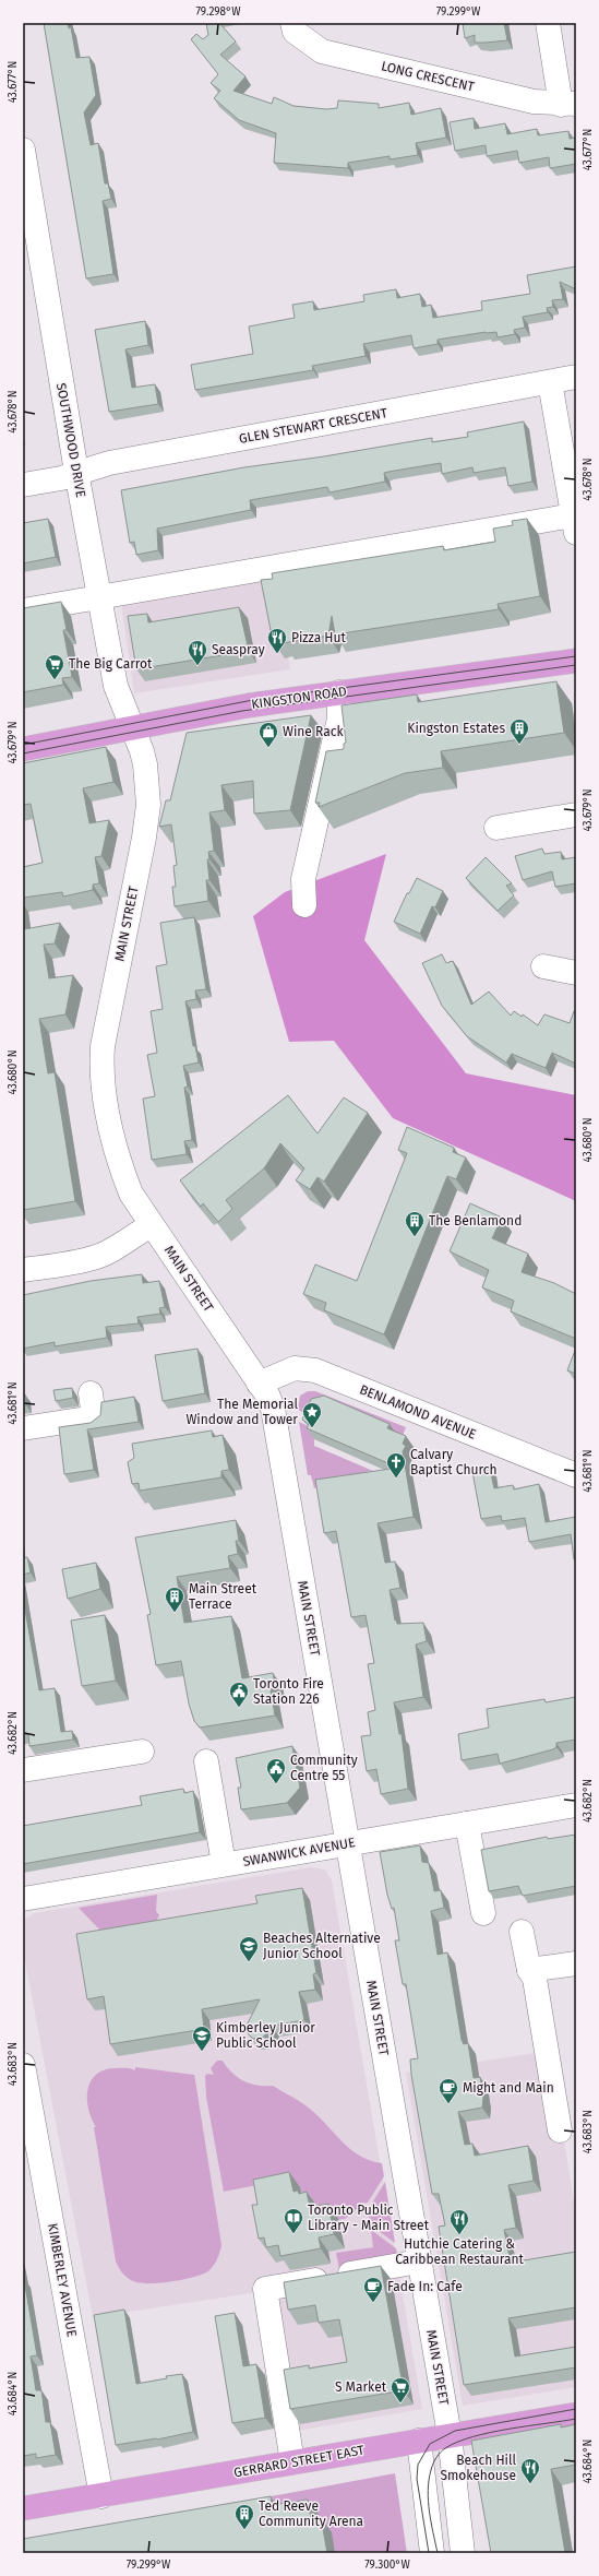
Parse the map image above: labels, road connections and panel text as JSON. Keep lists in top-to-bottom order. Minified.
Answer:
{"streets":{"main road":["KINGSTON ROAD","GERRARD STREET EAST"],"street":["LONG CRESCENT","GLEN STEWART CRESCENT","SOUTHWOOD DRIVE","MAIN STREET","BENLAMOND AVENUE","SWANWICK AVENUE","KIMBERLEY AVENUE"]},"crossings":[["GLEN STEWART CRESCENT","SOUTHWOOD DRIVE"],["SOUTHWOOD DRIVE","KINGSTON ROAD"],["SOUTHWOOD DRIVE","MAIN STREET"],["KINGSTON ROAD","MAIN STREET"],["MAIN STREET","BENLAMOND AVENUE"],["MAIN STREET","SWANWICK AVENUE"],["MAIN STREET","GERRARD STREET EAST"],["KIMBERLEY AVENUE","GERRARD STREET EAST"]],"places":{"restaurant":["Pizza Hut","Seaspray","Hutchie Catering & Caribbean Restaurant","Beach Hill Smokehouse"],"supermarket":["The Big Carrot","S Market"],"building":["Kingston Estates","The Benlamond","Main Street Terrace","Ted Reeve Community Arena"],"shop":["Wine Rack"],"place":["The Memorial Window and Tower"],"church":["Calvary Baptist Church"],"public building":["Toronto Fire Station 226","Community Centre 55"],"school or university":["Beaches Alternative Junior School","Kimberley Junior Public School"],"cafe":["Might and Main","Fade In: Cafe"],"library":["Toronto Public Library - Main Street"]},"coordinates":["79.298°W","79.299°W","43.677°N","43.678°N","43.679°N","43.680°N","43.681°N","43.682°N","43.683°N","43.684°N","79.300°W"]}
